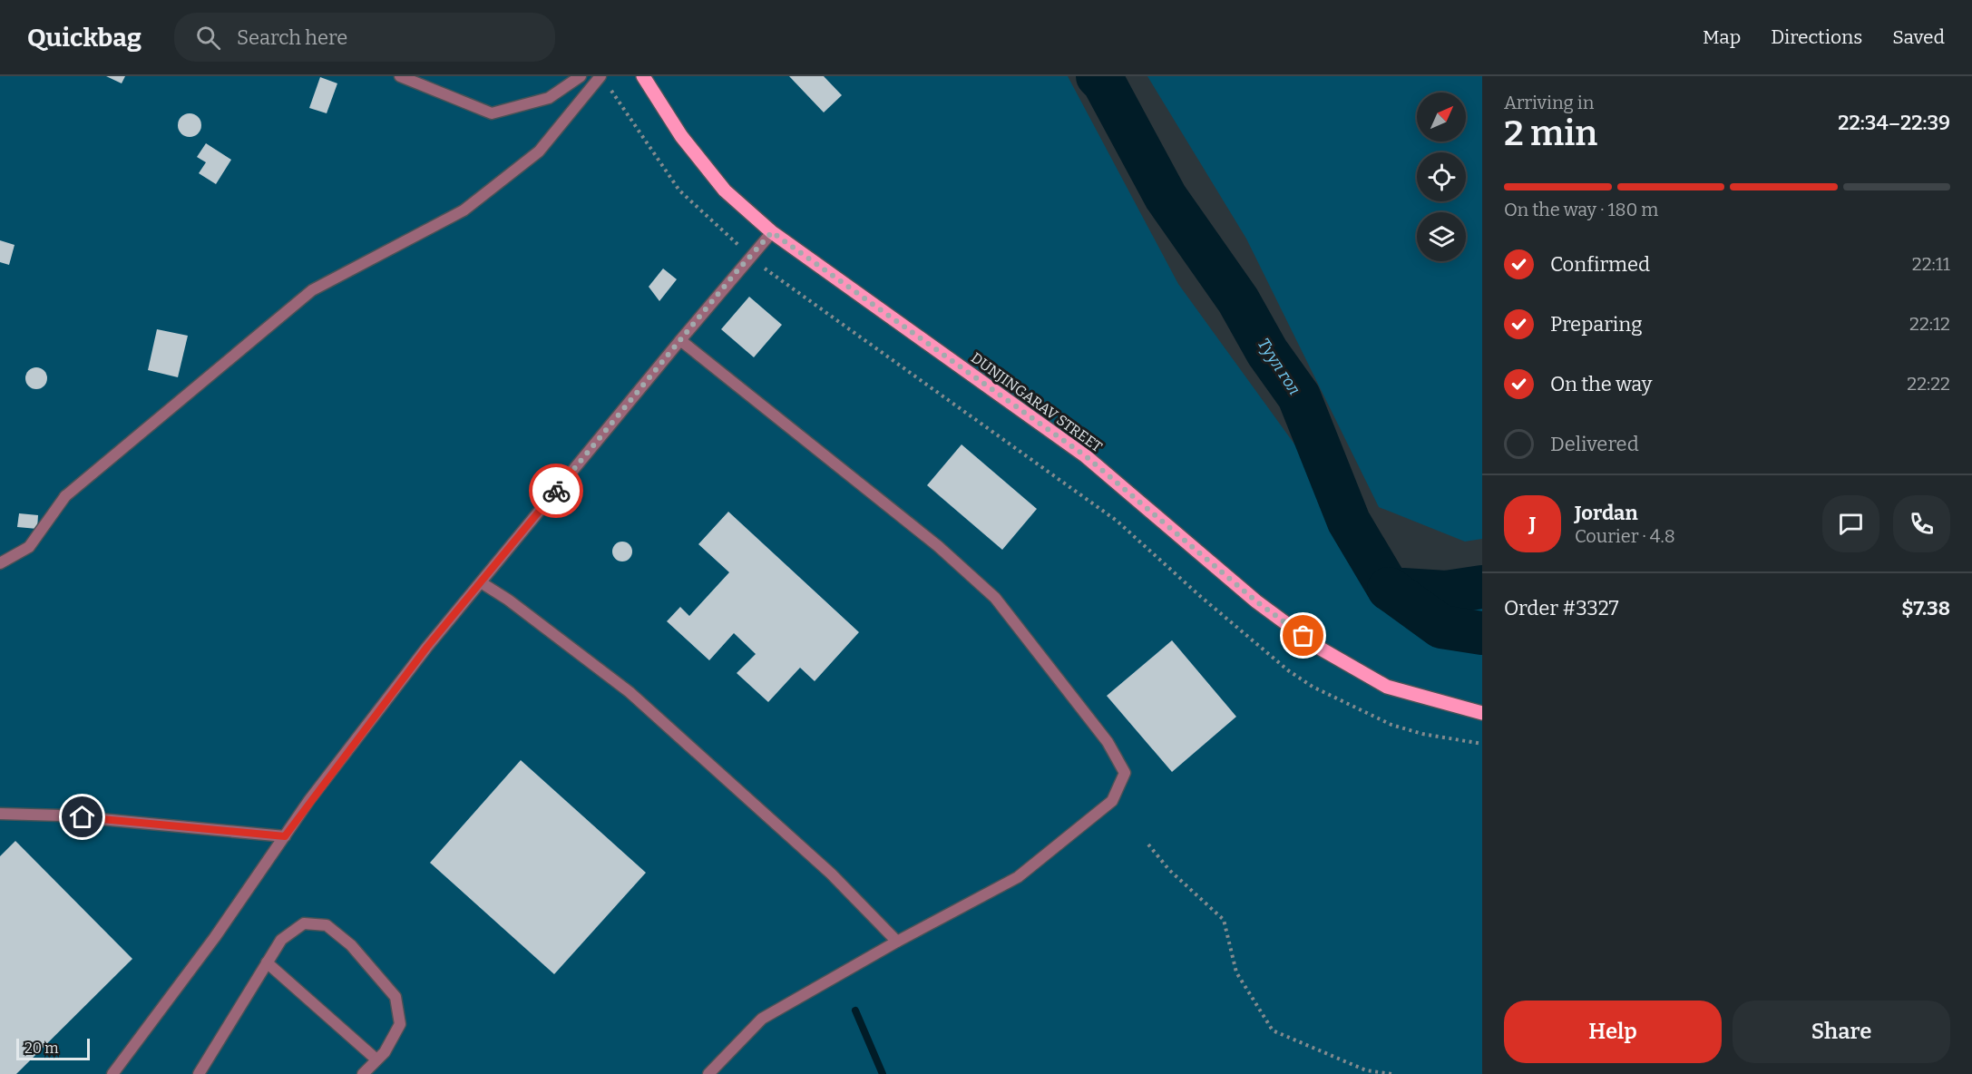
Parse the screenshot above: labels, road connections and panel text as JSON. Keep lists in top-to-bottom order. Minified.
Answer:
{"streets":{"main road":["DUNJINGARAV STREET"]},"water":["Туул гол"],"scale_bar":"20 m","north":"top right","page":{"header":"Quickbag","search":"Search here","nav":["Map","Directions","Saved"],"heading":["2 min","Arriving in","22:34–22:39"],"panel":["Jordan","Courier · 4.8","Order #3327","$7.38"],"bar":"On the way · 180 m","list":[["Confirmed","22:11"],["Preparing","22:12"],["On the way","22:22"],"Delivered"],"round":"J","buttons":["Help","Share"],"scale":"20 m"}}
